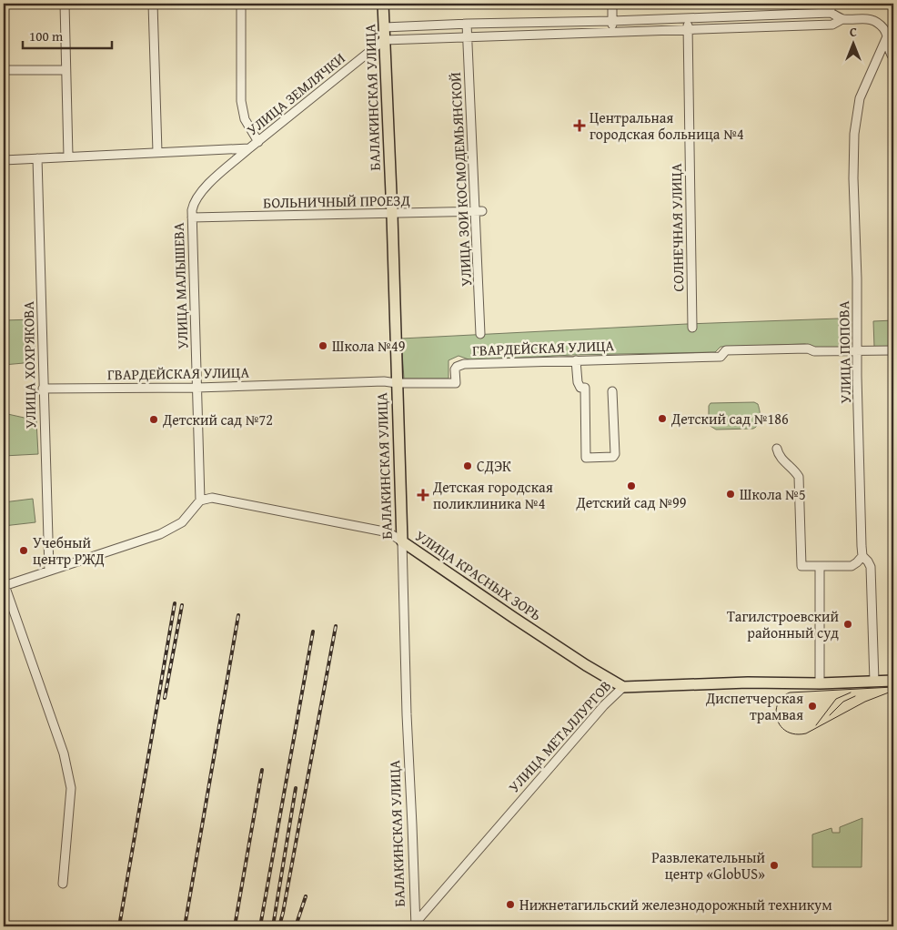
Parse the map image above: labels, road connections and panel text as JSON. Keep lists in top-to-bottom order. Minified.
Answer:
{"streets":{"main road":["БАЛАКИНСКАЯ УЛИЦА","УЛИЦА КРАСНЫХ ЗОРЬ","УЛИЦА МЕТАЛЛУРГОВ"],"street":["УЛИЦА ЗЕМЛЯЧКИ","УЛИЦА ЗОИ КОСМОДЕМЬЯНСКОЙ","БОЛЬНИЧНЫЙ ПРОЕЗД","СОЛНЕЧНАЯ УЛИЦА","УЛИЦА МАЛЫШЕВА","ГВАРДЕЙСКАЯ УЛИЦА","УЛИЦА ПОПОВА","УЛИЦА ХОХРЯКОВА"]},"crossings":[["УЛИЦА ЗЕМЛЯЧКИ","БАЛАКИНСКАЯ УЛИЦА"],["УЛИЦА ЗЕМЛЯЧКИ","УЛИЦА МАЛЫШЕВА"],["УЛИЦА ЗЕМЛЯЧКИ","УЛИЦА ХОХРЯКОВА"],["БАЛАКИНСКАЯ УЛИЦА","БОЛЬНИЧНЫЙ ПРОЕЗД"],["БАЛАКИНСКАЯ УЛИЦА","ГВАРДЕЙСКАЯ УЛИЦА"],["БАЛАКИНСКАЯ УЛИЦА","УЛИЦА КРАСНЫХ ЗОРЬ"],["БАЛАКИНСКАЯ УЛИЦА","УЛИЦА МЕТАЛЛУРГОВ"],["УЛИЦА ЗОИ КОСМОДЕМЬЯНСКОЙ","БОЛЬНИЧНЫЙ ПРОЕЗД"],["БОЛЬНИЧНЫЙ ПРОЕЗД","УЛИЦА МАЛЫШЕВА"],["УЛИЦА МАЛЫШЕВА","ГВАРДЕЙСКАЯ УЛИЦА"],["УЛИЦА МАЛЫШЕВА","УЛИЦА КРАСНЫХ ЗОРЬ"],["ГВАРДЕЙСКАЯ УЛИЦА","УЛИЦА ПОПОВА"],["ГВАРДЕЙСКАЯ УЛИЦА","УЛИЦА ХОХРЯКОВА"],["УЛИЦА ПОПОВА","УЛИЦА МЕТАЛЛУРГОВ"],["УЛИЦА КРАСНЫХ ЗОРЬ","УЛИЦА МЕТАЛЛУРГОВ"]],"places":{"health":["Центральная городская больница №4","Детская городская поликлиника №4"],"other":["Школа №49","Детский сад №186","Детский сад №72","СДЭК","Детский сад №99","Школа №5","Учебный центр РЖД","Тагилстроевский районный суд","Диспетчерская трамвая","Развлекательный центр «GlobUS»","Нижнетагильский железнодорожный техникум"]},"scale_bar":"100 m","north":"top"}
